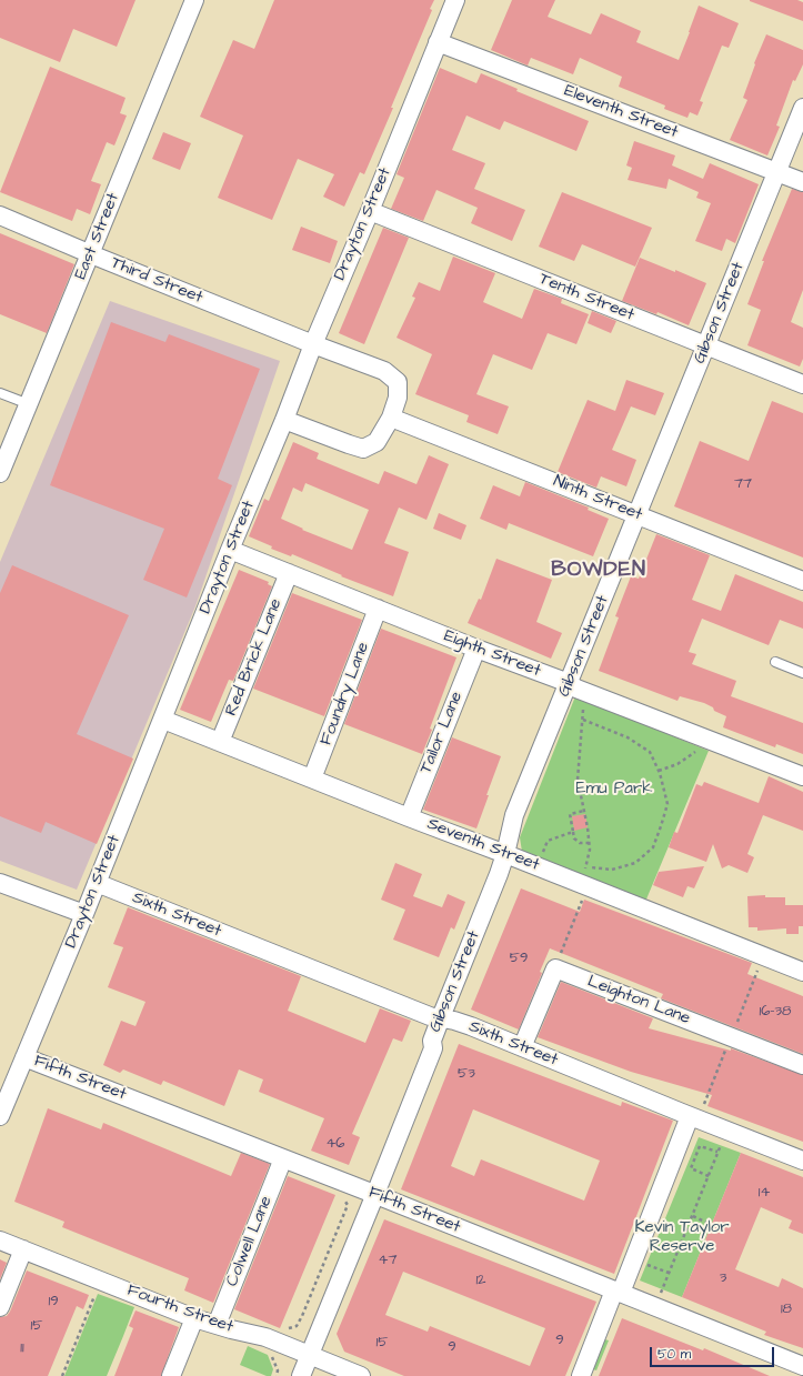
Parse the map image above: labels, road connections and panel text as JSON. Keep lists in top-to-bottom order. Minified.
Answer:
{"streets":{"street":["Eleventh Street","Drayton Street","East Street","Third Street","Tenth Street","Gibson Street","Ninth Street","Eighth Street","Red Brick Lane","Foundry Lane","Tailor Lane","Seventh Street","Sixth Street","Leighton Lane","Fifth Street","Colwell Lane","Fourth Street"]},"crossings":[["Eleventh Street","Drayton Street"],["Eleventh Street","Gibson Street"],["Drayton Street","Third Street"],["Drayton Street","Tenth Street"],["Drayton Street","Eighth Street"],["Drayton Street","Seventh Street"],["Drayton Street","Sixth Street"],["Drayton Street","Fifth Street"],["East Street","Third Street"],["Tenth Street","Gibson Street"],["Gibson Street","Ninth Street"],["Gibson Street","Eighth Street"],["Gibson Street","Seventh Street"],["Gibson Street","Sixth Street"],["Gibson Street","Fifth Street"],["Gibson Street","Fourth Street"],["Eighth Street","Red Brick Lane"],["Eighth Street","Foundry Lane"],["Eighth Street","Tailor Lane"],["Red Brick Lane","Seventh Street"],["Foundry Lane","Seventh Street"],["Tailor Lane","Seventh Street"],["Fifth Street","Colwell Lane"],["Colwell Lane","Fourth Street"]],"districts":["BOWDEN"],"parks":["Emu Park","Kevin Taylor Reserve"],"house_numbers":["77","59","16-38","53","46","14","47","3","12","19","18","15","9","15","9","11"],"scale_bar":"50 m"}
